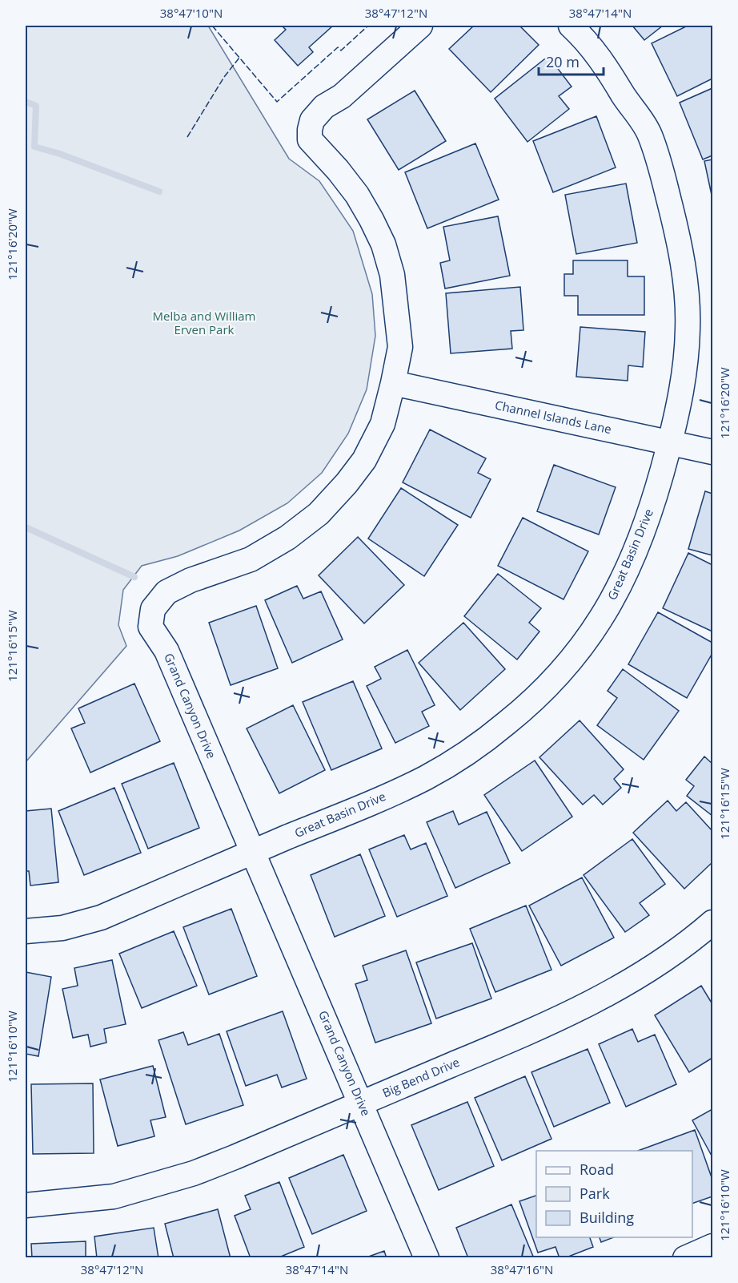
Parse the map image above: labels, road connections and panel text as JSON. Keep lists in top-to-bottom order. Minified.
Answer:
{"streets":{"street":["Channel Islands Lane","Great Basin Drive","Grand Canyon Drive","Big Bend Drive"]},"crossings":[["Channel Islands Lane","Great Basin Drive"],["Channel Islands Lane","Grand Canyon Drive"],["Great Basin Drive","Grand Canyon Drive"],["Grand Canyon Drive","Big Bend Drive"]],"parks":["Melba and William Erven Park"],"legend":["Road","Park","Building"],"scale_bar":"20 m","coordinates":["38°47'10\"N","38°47'12\"N","38°47'14\"N","121°16'20\"W","121°16'15\"W","121°16'10\"W","38°47'16\"N"]}
